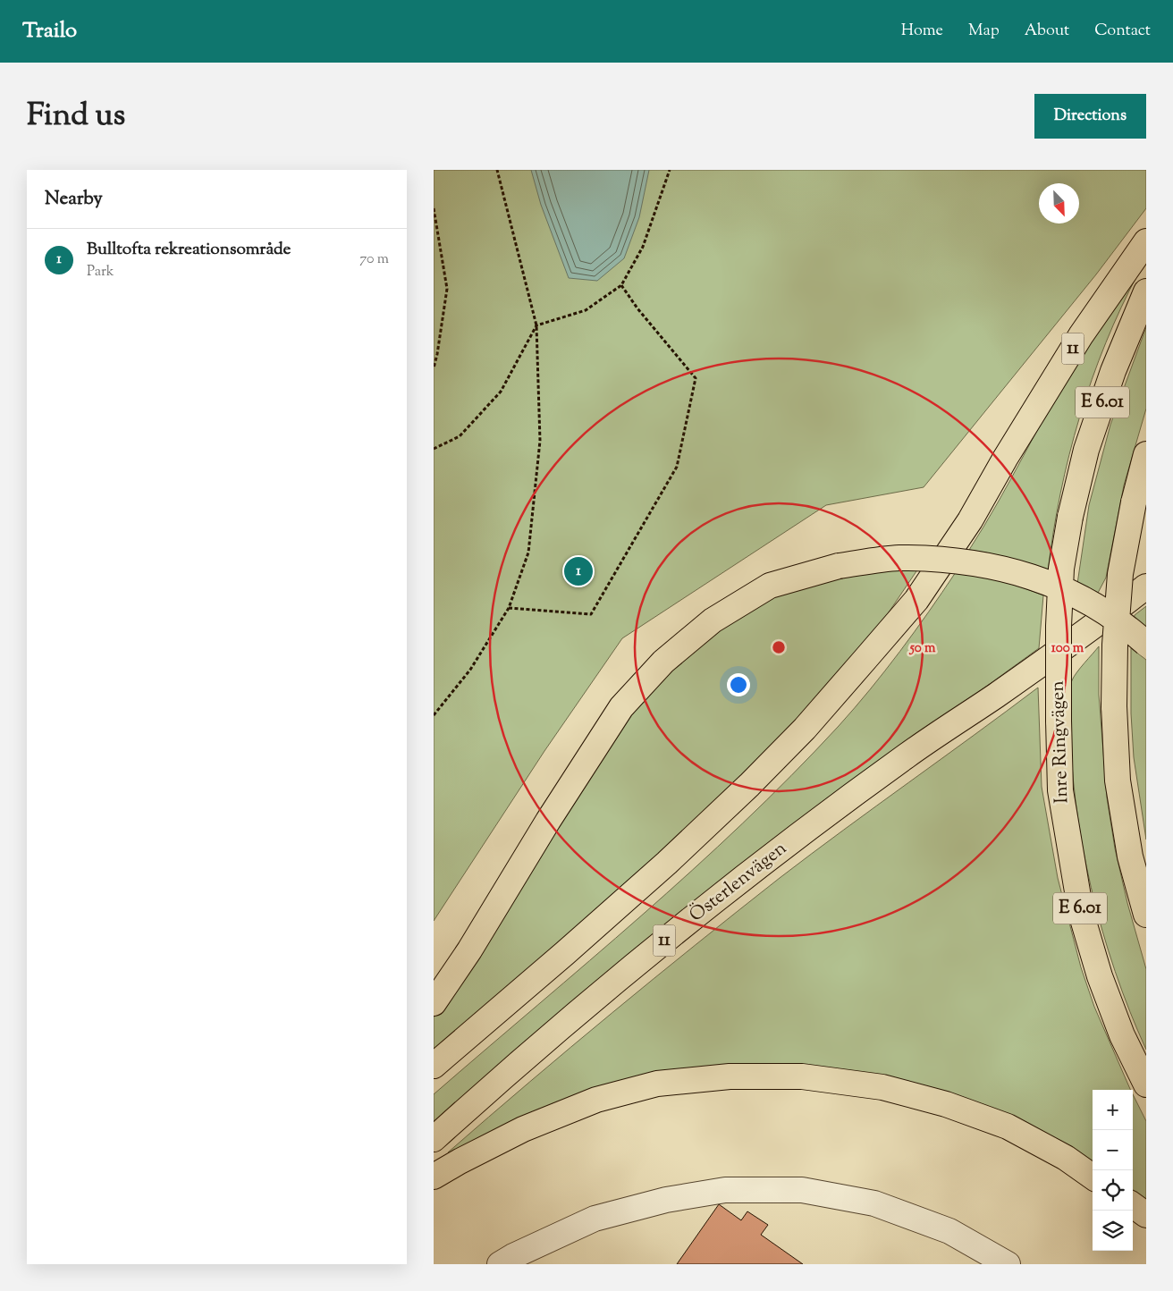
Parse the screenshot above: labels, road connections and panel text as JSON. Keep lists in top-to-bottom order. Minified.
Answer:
{"streets":{"highway":["11","E 6.01","Inre Ringvägen","Österlenvägen"]},"north":"bottom right","page":{"header":"Trailo","nav":["Home","Map","About","Contact"],"title":"Find us","buttons":"Directions","heading":"Nearby","list":[{"mark":"1","name":"Bulltofta rekreationsområde","note":"Park","value":"70 m"}],"pins":"1","map_buttons":["+","−"]},"rings":["50 m","100 m"]}
